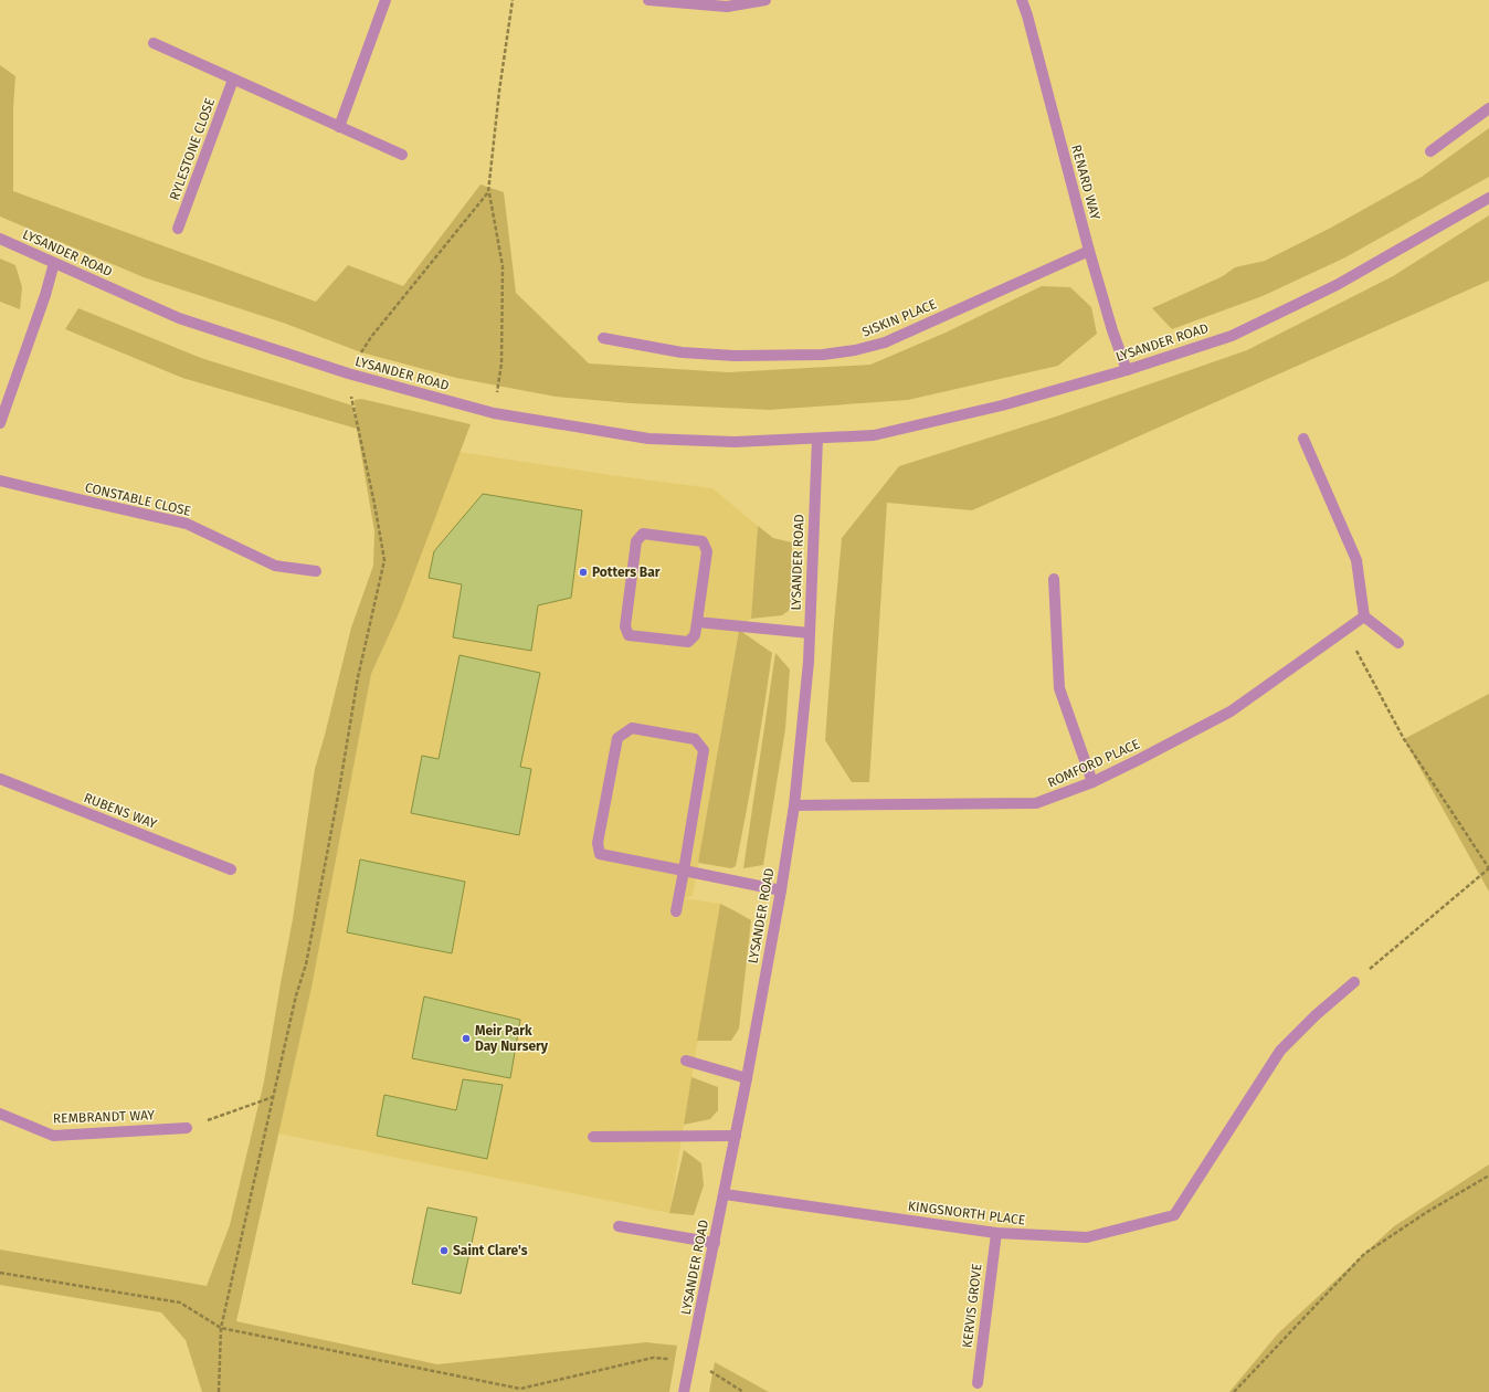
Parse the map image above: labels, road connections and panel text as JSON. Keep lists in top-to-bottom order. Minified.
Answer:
{"streets":{"street":["RYLESTONE CLOSE","RENARD WAY","LYSANDER ROAD","SISKIN PLACE","CONSTABLE CLOSE","ROMFORD PLACE","RUBENS WAY","REMBRANDT WAY","KINGSNORTH PLACE","KERVIS GROVE"]},"crossings":[["RENARD WAY","LYSANDER ROAD"],["RENARD WAY","SISKIN PLACE"],["LYSANDER ROAD","ROMFORD PLACE"],["LYSANDER ROAD","KINGSNORTH PLACE"],["KINGSNORTH PLACE","KERVIS GROVE"]],"places":["Potters Bar","Meir Park Day Nursery","Saint Clare's"]}
